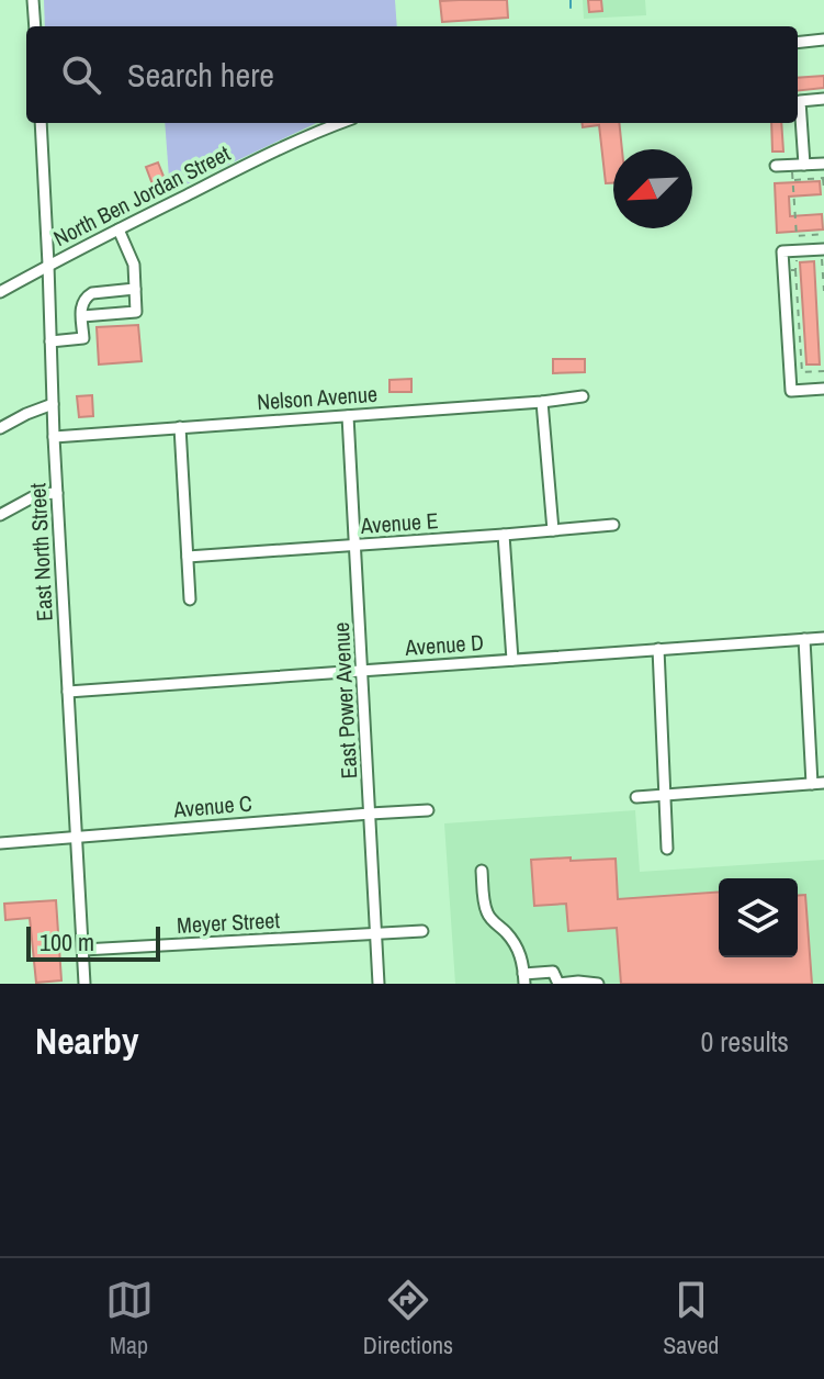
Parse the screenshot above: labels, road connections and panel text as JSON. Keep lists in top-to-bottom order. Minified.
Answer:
{"streets":{"street":["North Ben Jordan Street","Nelson Avenue","Avenue E","East North Street","Avenue D","East Power Avenue","Avenue C","Meyer Street"]},"crossings":[["North Ben Jordan Street","East North Street"],["Nelson Avenue","East North Street"],["Nelson Avenue","East Power Avenue"],["Avenue E","East Power Avenue"],["East North Street","Avenue D"],["East North Street","Avenue C"],["East North Street","Meyer Street"],["Avenue D","East Power Avenue"],["East Power Avenue","Avenue C"],["East Power Avenue","Meyer Street"]],"scale_bar":"100 m","north":"bottom left","page":{"search":"Search here","scale":"100 m","heading":["Nearby","0 results"],"nav":["Map","Directions","Saved"]}}
